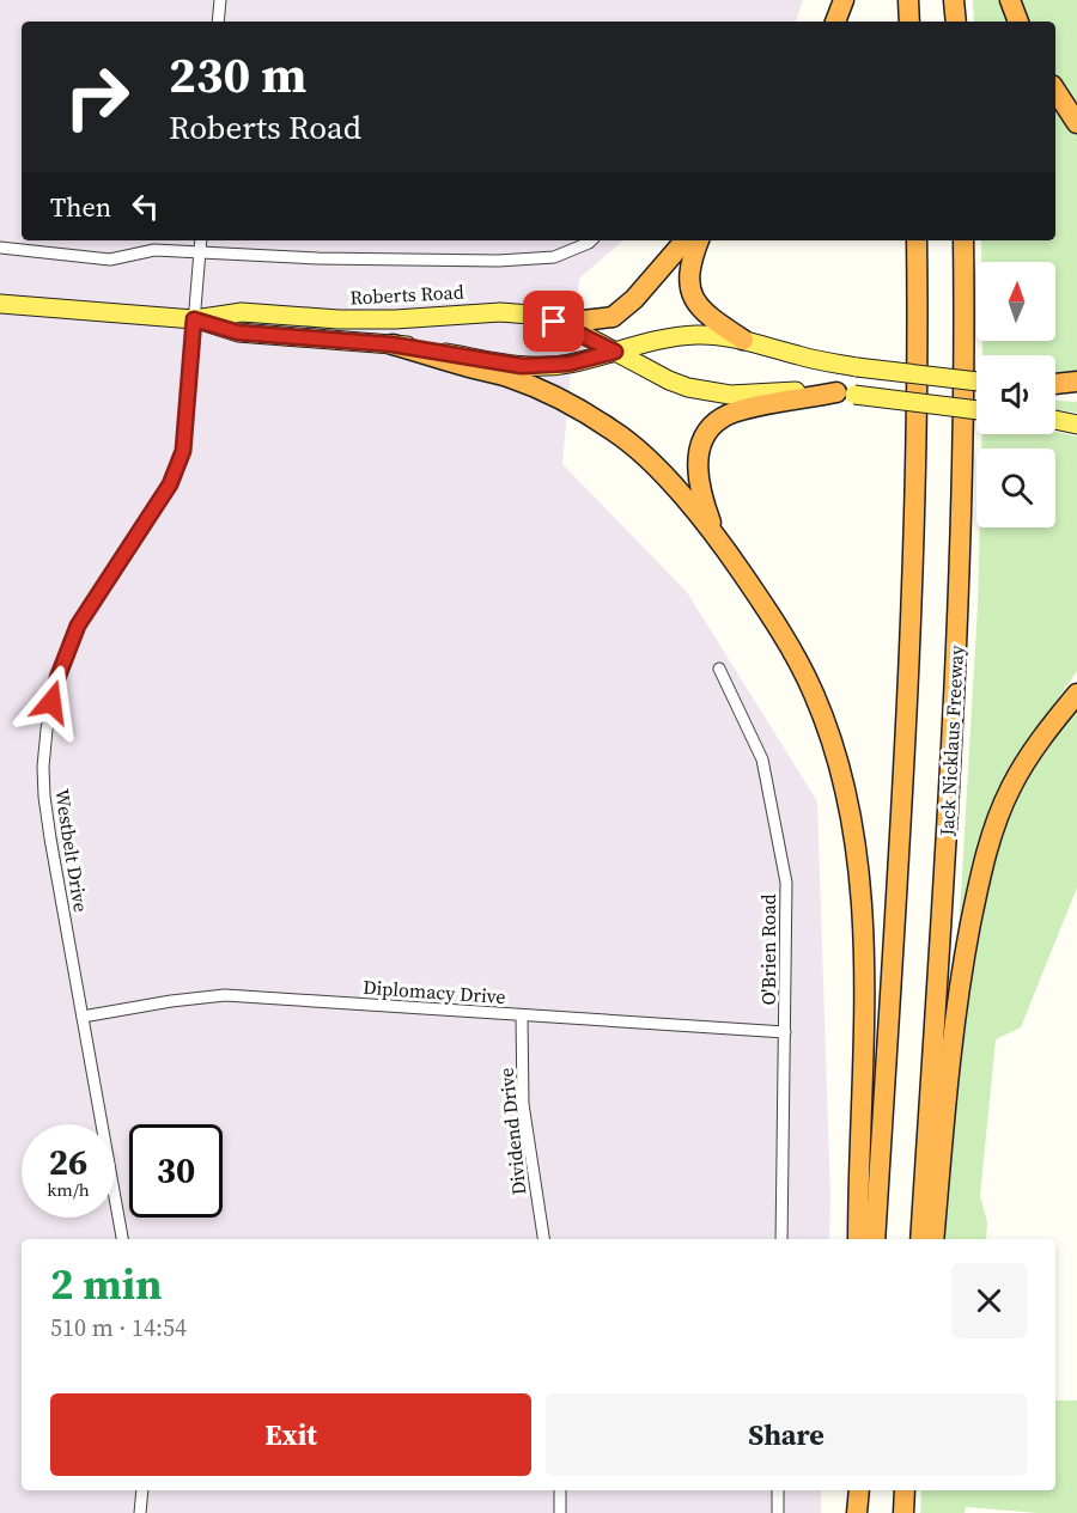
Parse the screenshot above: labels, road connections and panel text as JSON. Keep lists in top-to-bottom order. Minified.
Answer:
{"streets":{"highway":["Jack Nicklaus Freeway"],"main road":["Roberts Road"],"street":["Westbelt Drive","O'Brien Road","Diplomacy Drive","Dividend Drive"]},"crossings":[["Roberts Road","Westbelt Drive"],["Westbelt Drive","Diplomacy Drive"],["O'Brien Road","Diplomacy Drive"],["Diplomacy Drive","Dividend Drive"]],"north":"top","page":{"turn":["230 m","Roberts Road"],"then":"Then","speed":"26 km/h","limit":"30","heading":["2 min","510 m · 14:54"],"buttons":["Exit","Share"]}}
